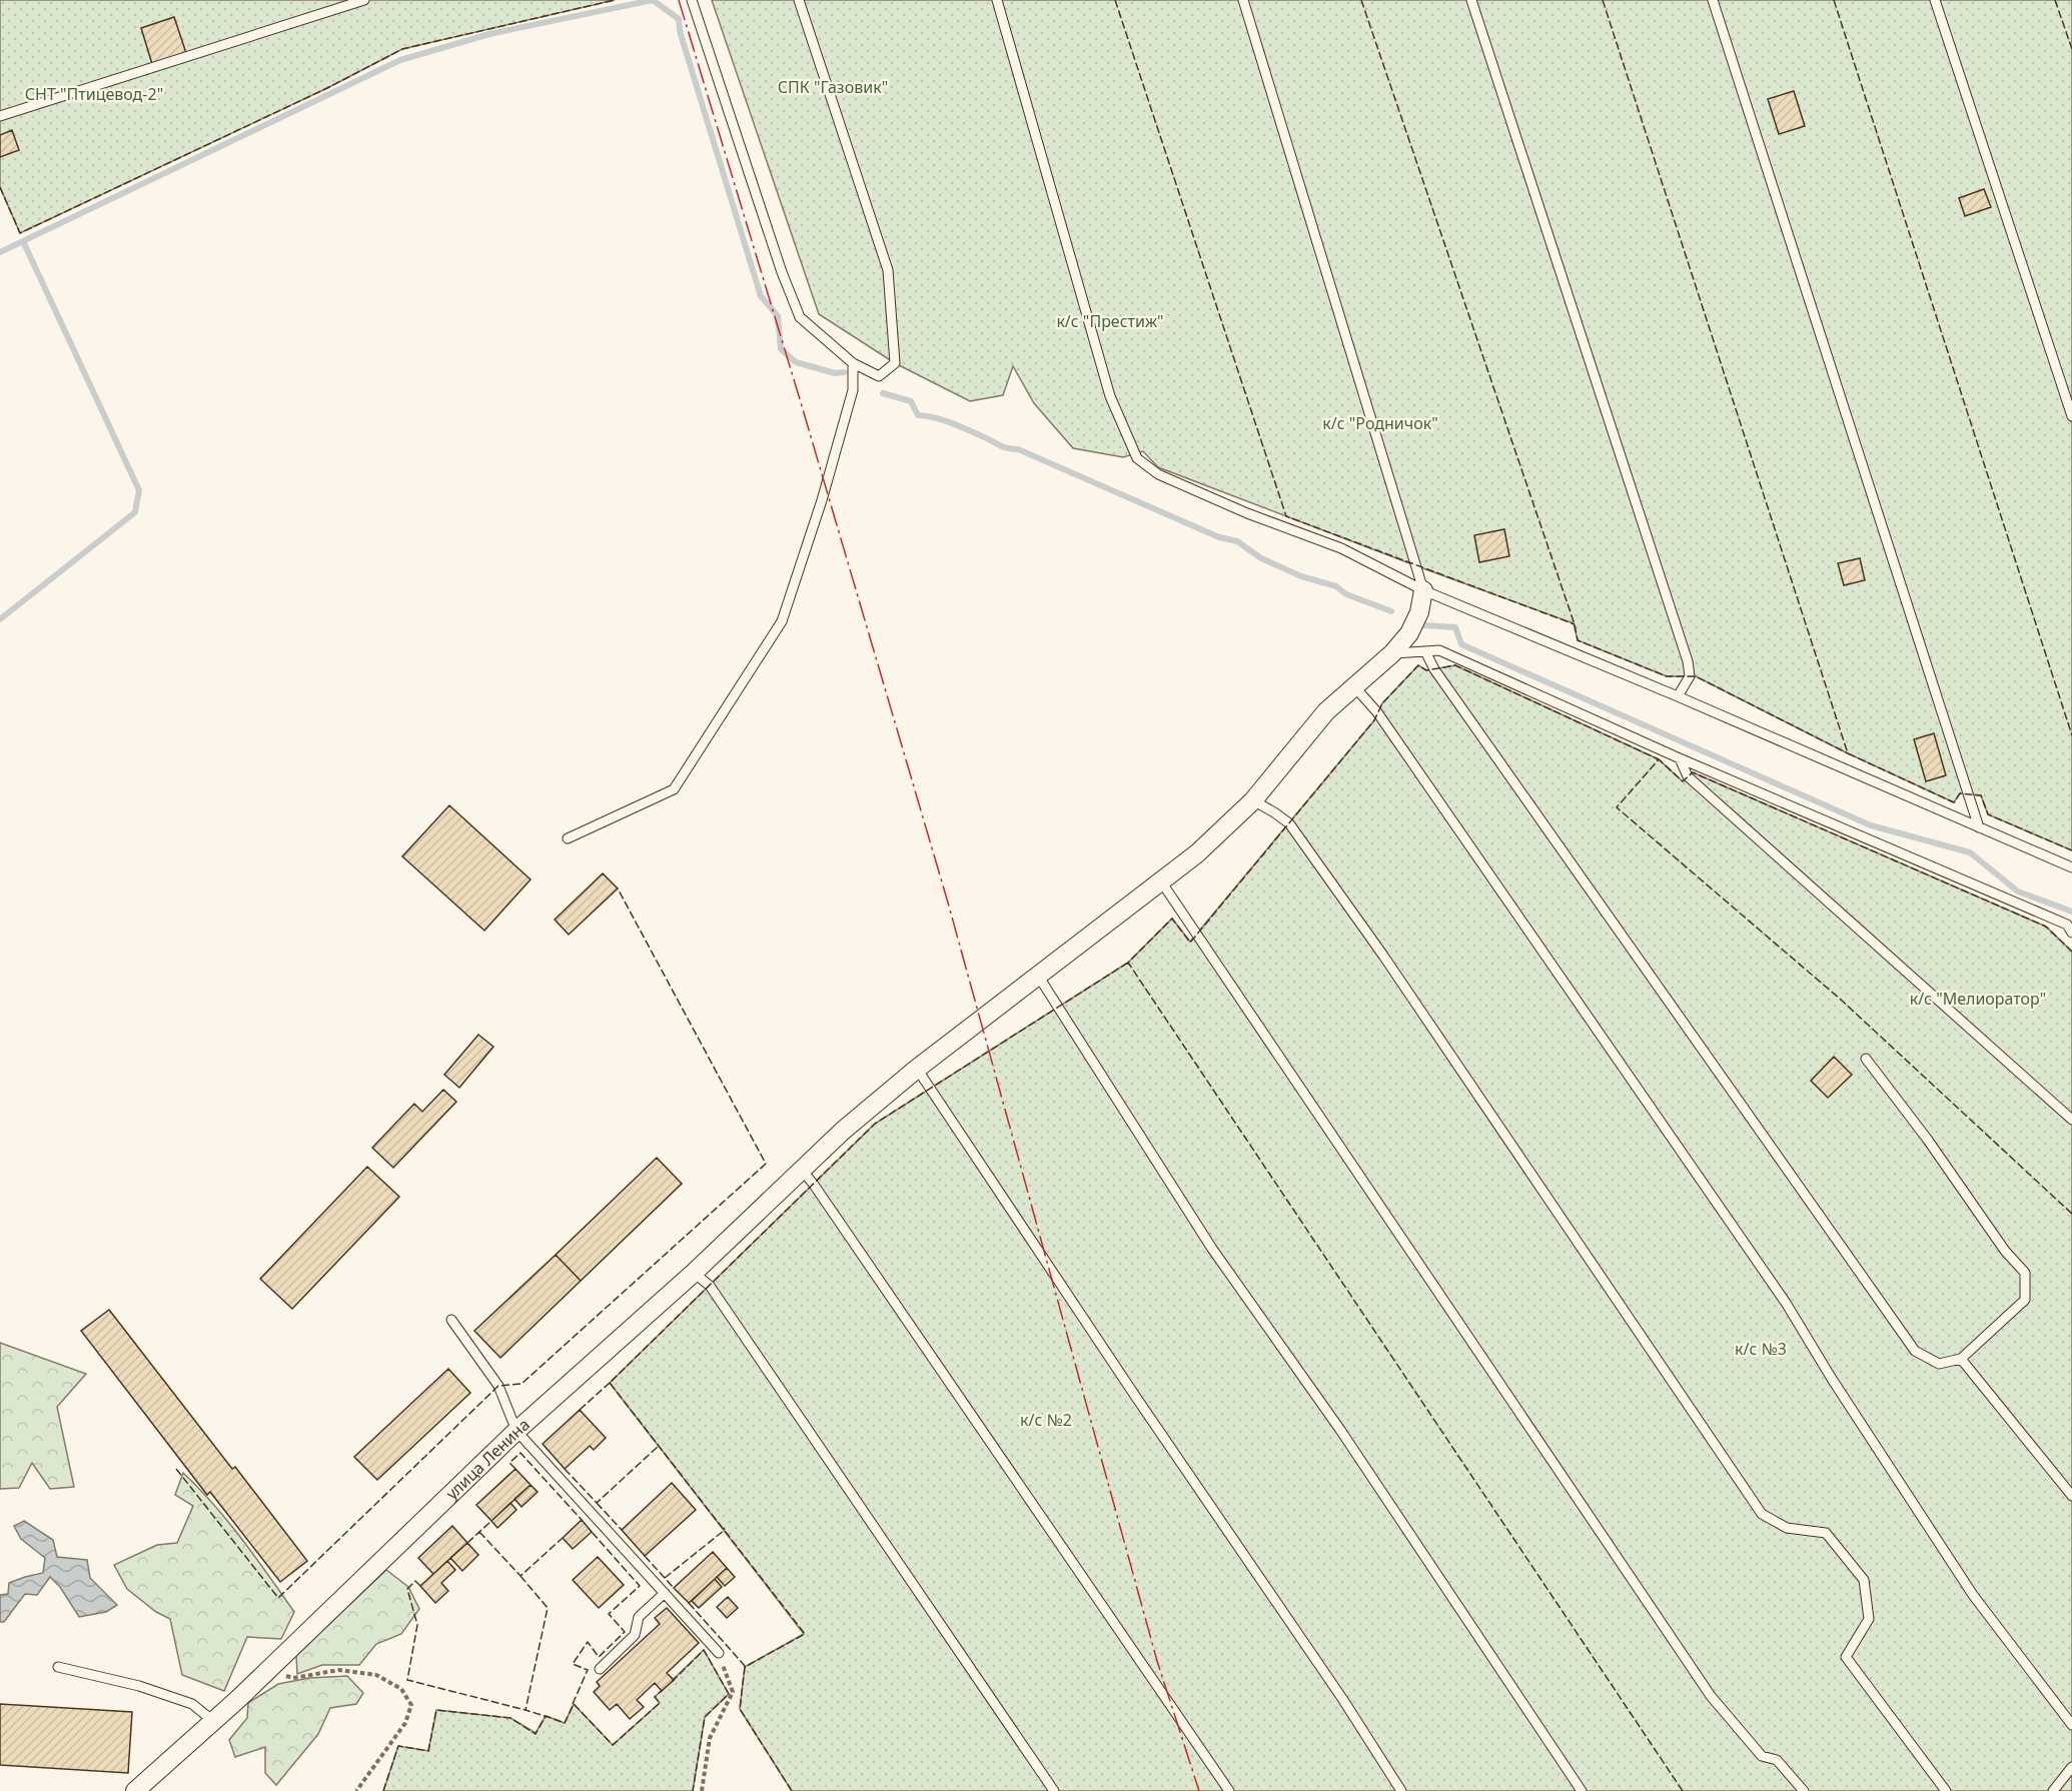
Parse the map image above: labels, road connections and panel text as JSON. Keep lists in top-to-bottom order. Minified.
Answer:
{"streets":{"street":["улица Ленина"]},"parks":["СПК \"Газовик\"","СНТ \"Птицевод-2\"","к/с \"Престиж\"","к/с \"Родничок\"","к/с \"Мелиоратор\"","к/с №3","к/с №2"]}
